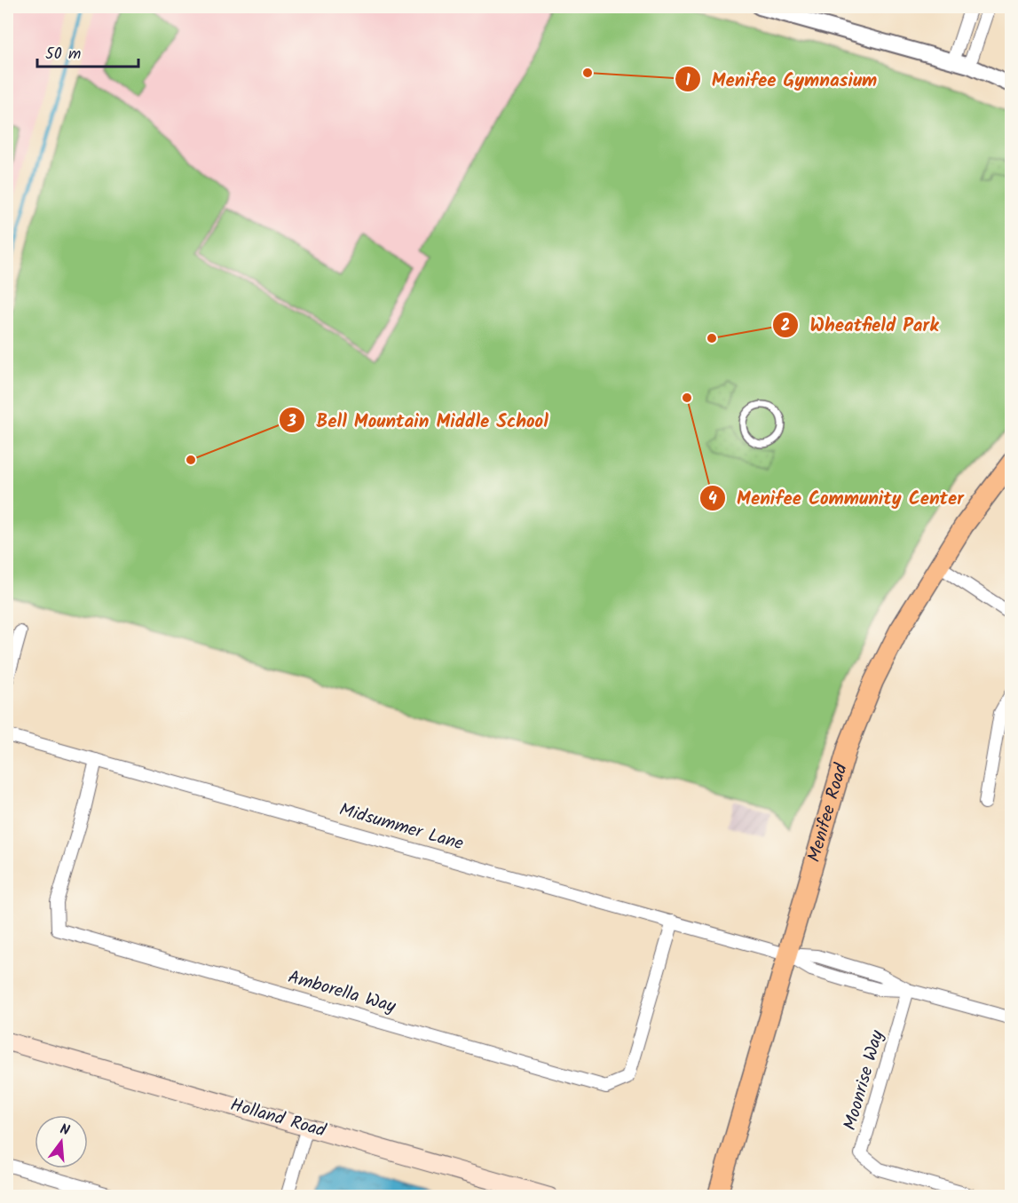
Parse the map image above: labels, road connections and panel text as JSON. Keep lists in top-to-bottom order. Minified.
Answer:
{"streets":{"main road":["Menifee Road","Holland Road"],"street":["Midsummer Lane","Amborella Way","Moonrise Way"]},"crossings":[["Menifee Road","Midsummer Lane"],["Midsummer Lane","Amborella Way"],["Midsummer Lane","Moonrise Way"]],"places":["Menifee Gymnasium","Wheatfield Park","Menifee Community Center","Bell Mountain Middle School"],"scale_bar":"50 m","north":"top"}
